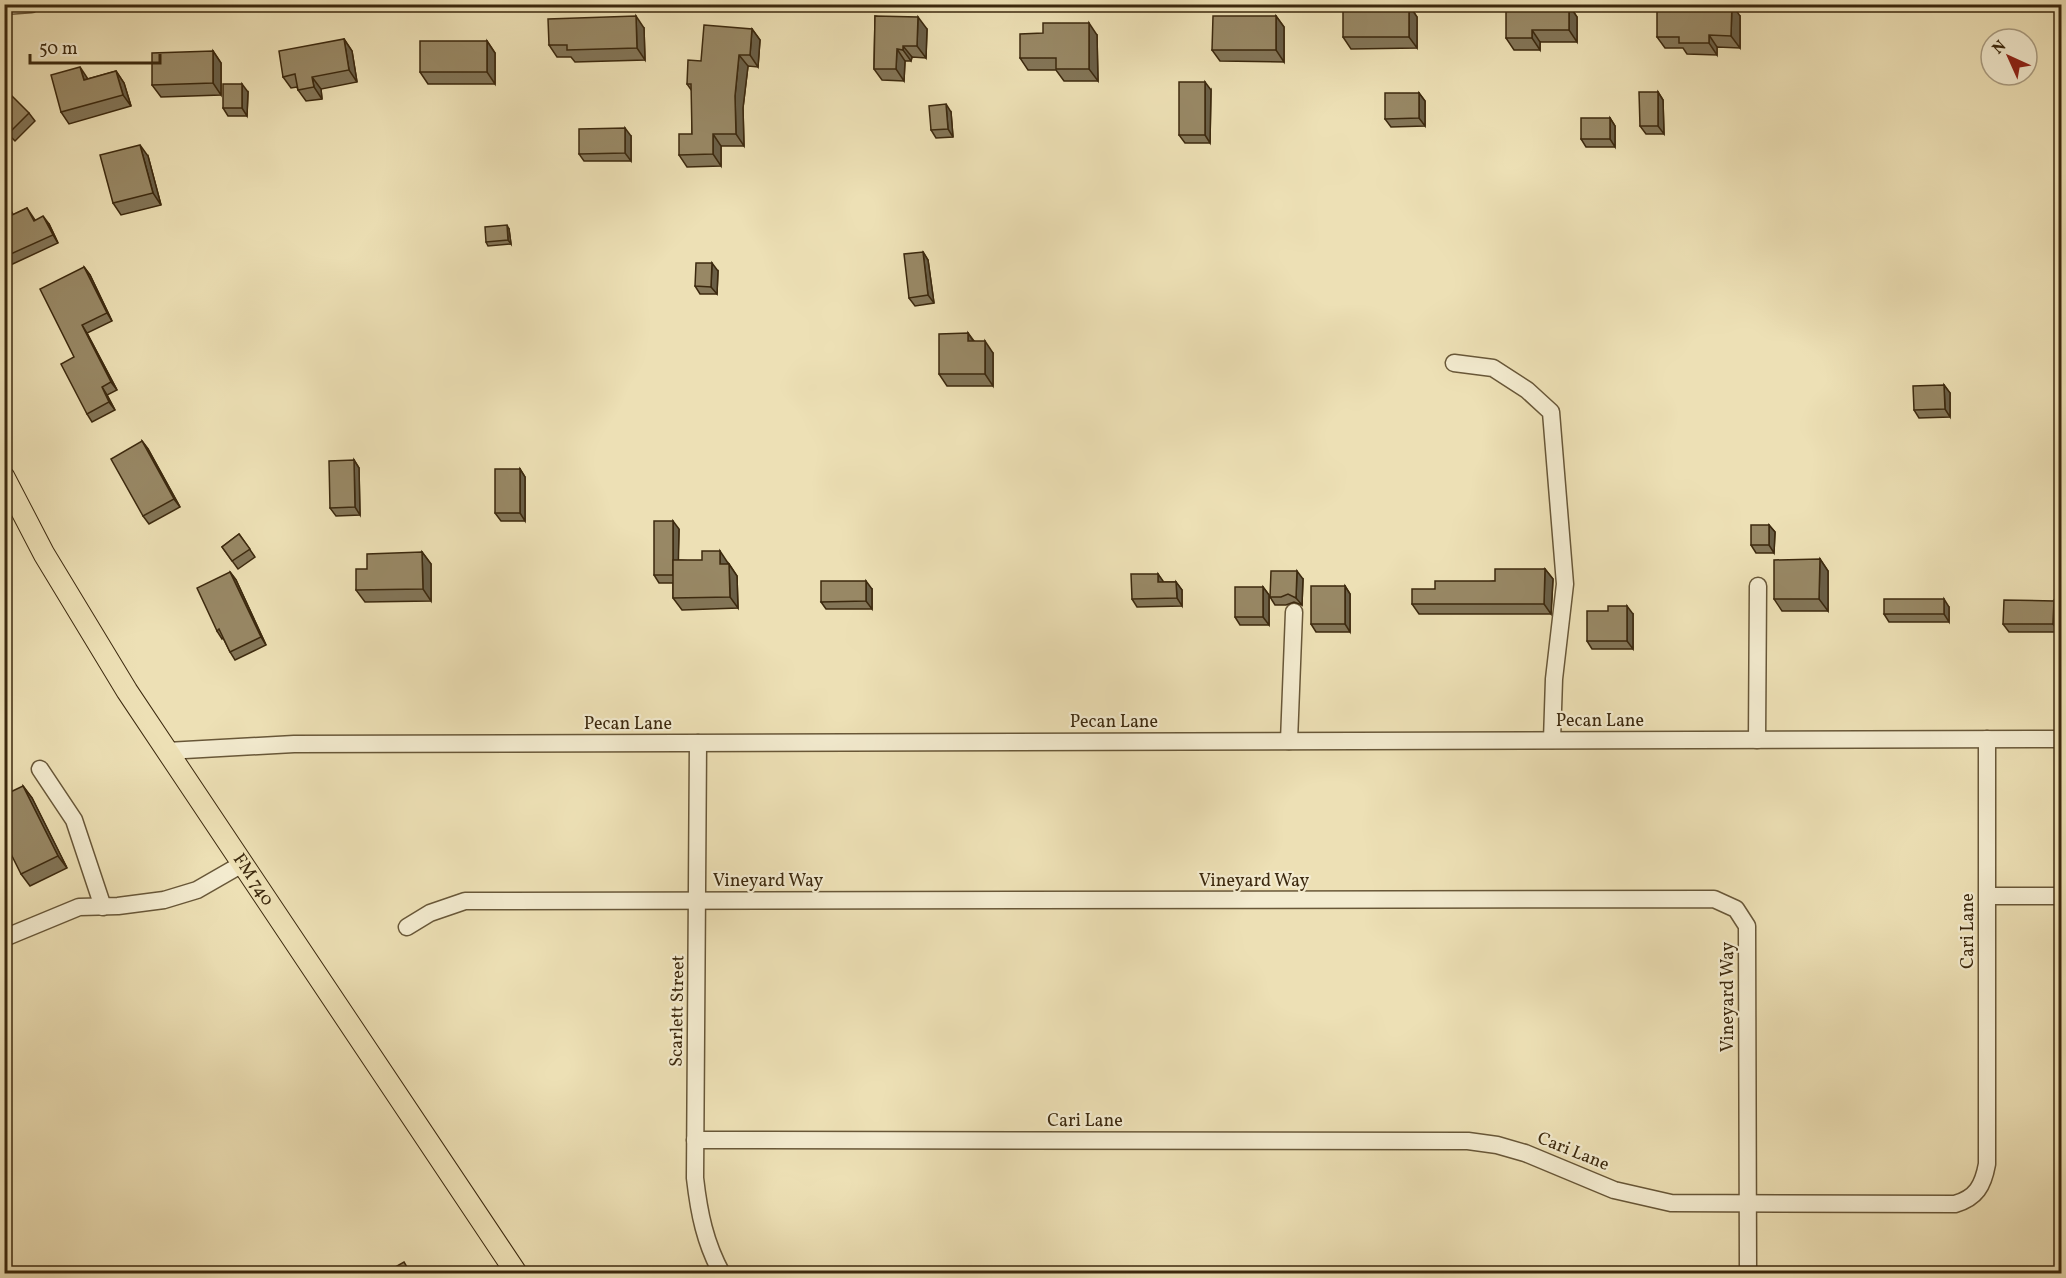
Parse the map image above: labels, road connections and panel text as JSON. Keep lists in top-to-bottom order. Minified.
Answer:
{"streets":{"main road":["FM 740"],"street":["Pecan Lane","Vineyard Way","Cari Lane","Scarlett Street"]},"crossings":[["Pecan Lane","FM 740"],["Pecan Lane","Cari Lane"],["Pecan Lane","Scarlett Street"],["Vineyard Way","Cari Lane"],["Vineyard Way","Scarlett Street"],["Cari Lane","Scarlett Street"]],"scale_bar":"50 m","north":"top left"}
